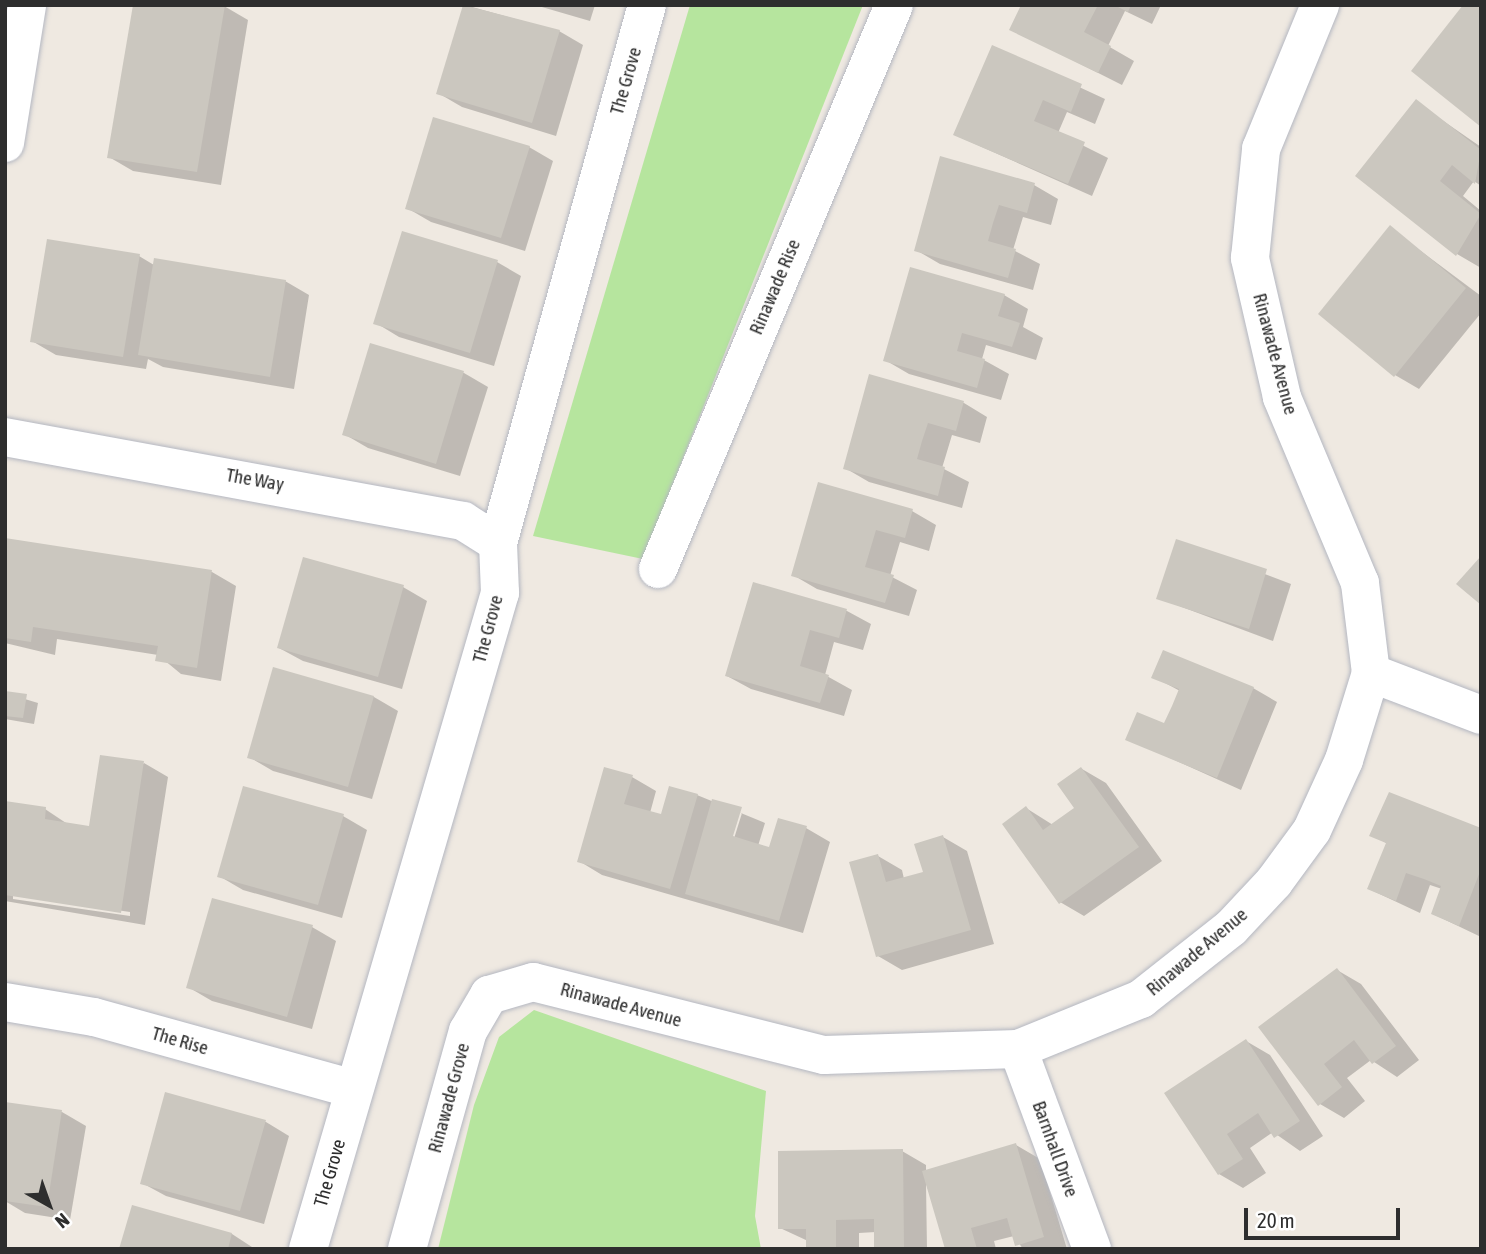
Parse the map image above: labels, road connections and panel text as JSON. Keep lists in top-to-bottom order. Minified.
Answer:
{"streets":{"street":["The Grove","Rinawade Rise","Rinawade Avenue","The Way","The Rise","Rinawade Grove","Barnhall Drive"]},"crossings":[["The Grove","The Way"],["The Grove","The Rise"],["Rinawade Avenue","Rinawade Grove"],["Rinawade Avenue","Barnhall Drive"]],"scale_bar":"20 m","north":"bottom right"}
